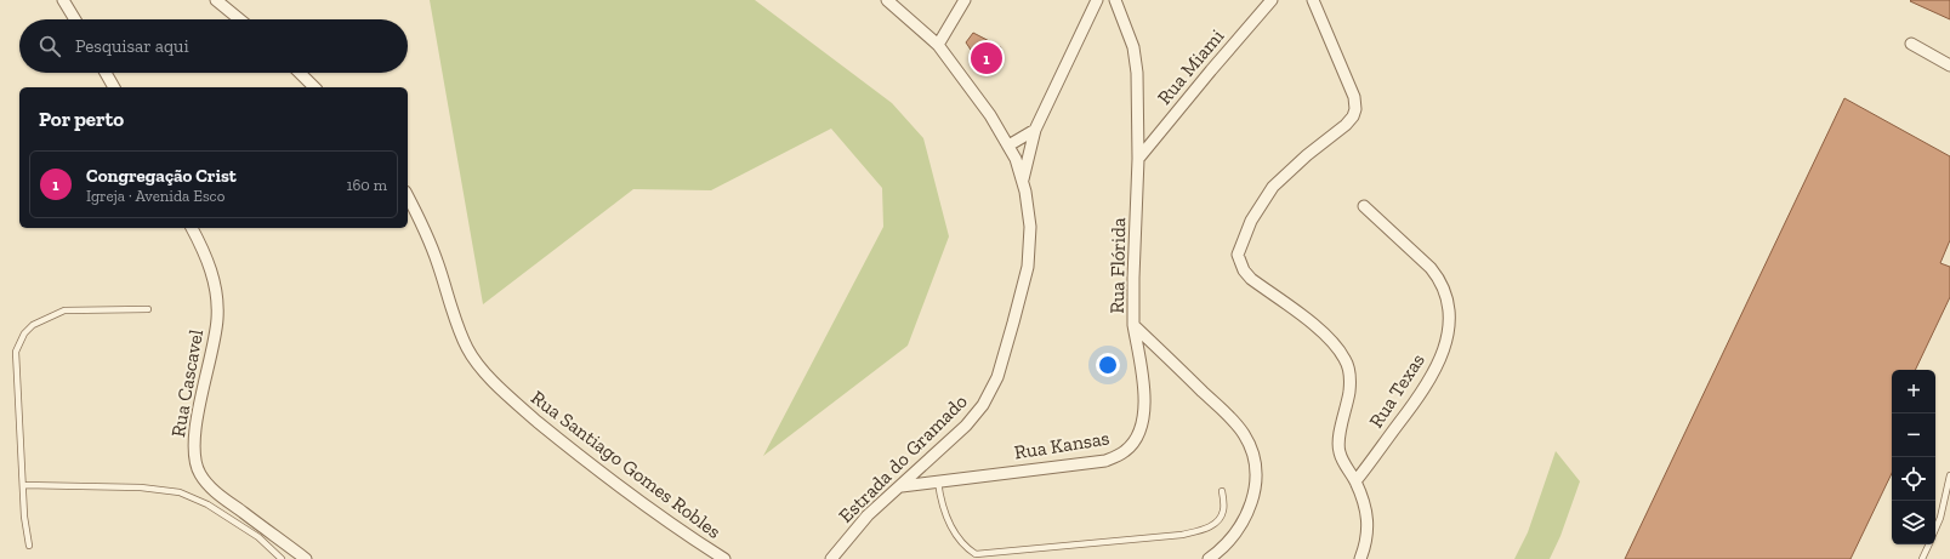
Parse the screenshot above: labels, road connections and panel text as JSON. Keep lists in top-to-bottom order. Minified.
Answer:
{"streets":{"street":["Rua Miami","Rua Flórida","Rua Cascavel","Rua Texas","Rua Kansas","Estrada do Gramado","Rua Santiago Gomes Robles"]},"crossings":[["Rua Miami","Rua Flórida"],["Rua Flórida","Rua Kansas"],["Rua Kansas","Estrada do Gramado"]],"page":{"search":"Pesquisar aqui","pins":"1","heading":"Por perto","list":[{"mark":"1","name":"Congregação Crist","note":"Igreja · Avenida Esco","value":"160 m"}],"map_buttons":["+","−"]}}
